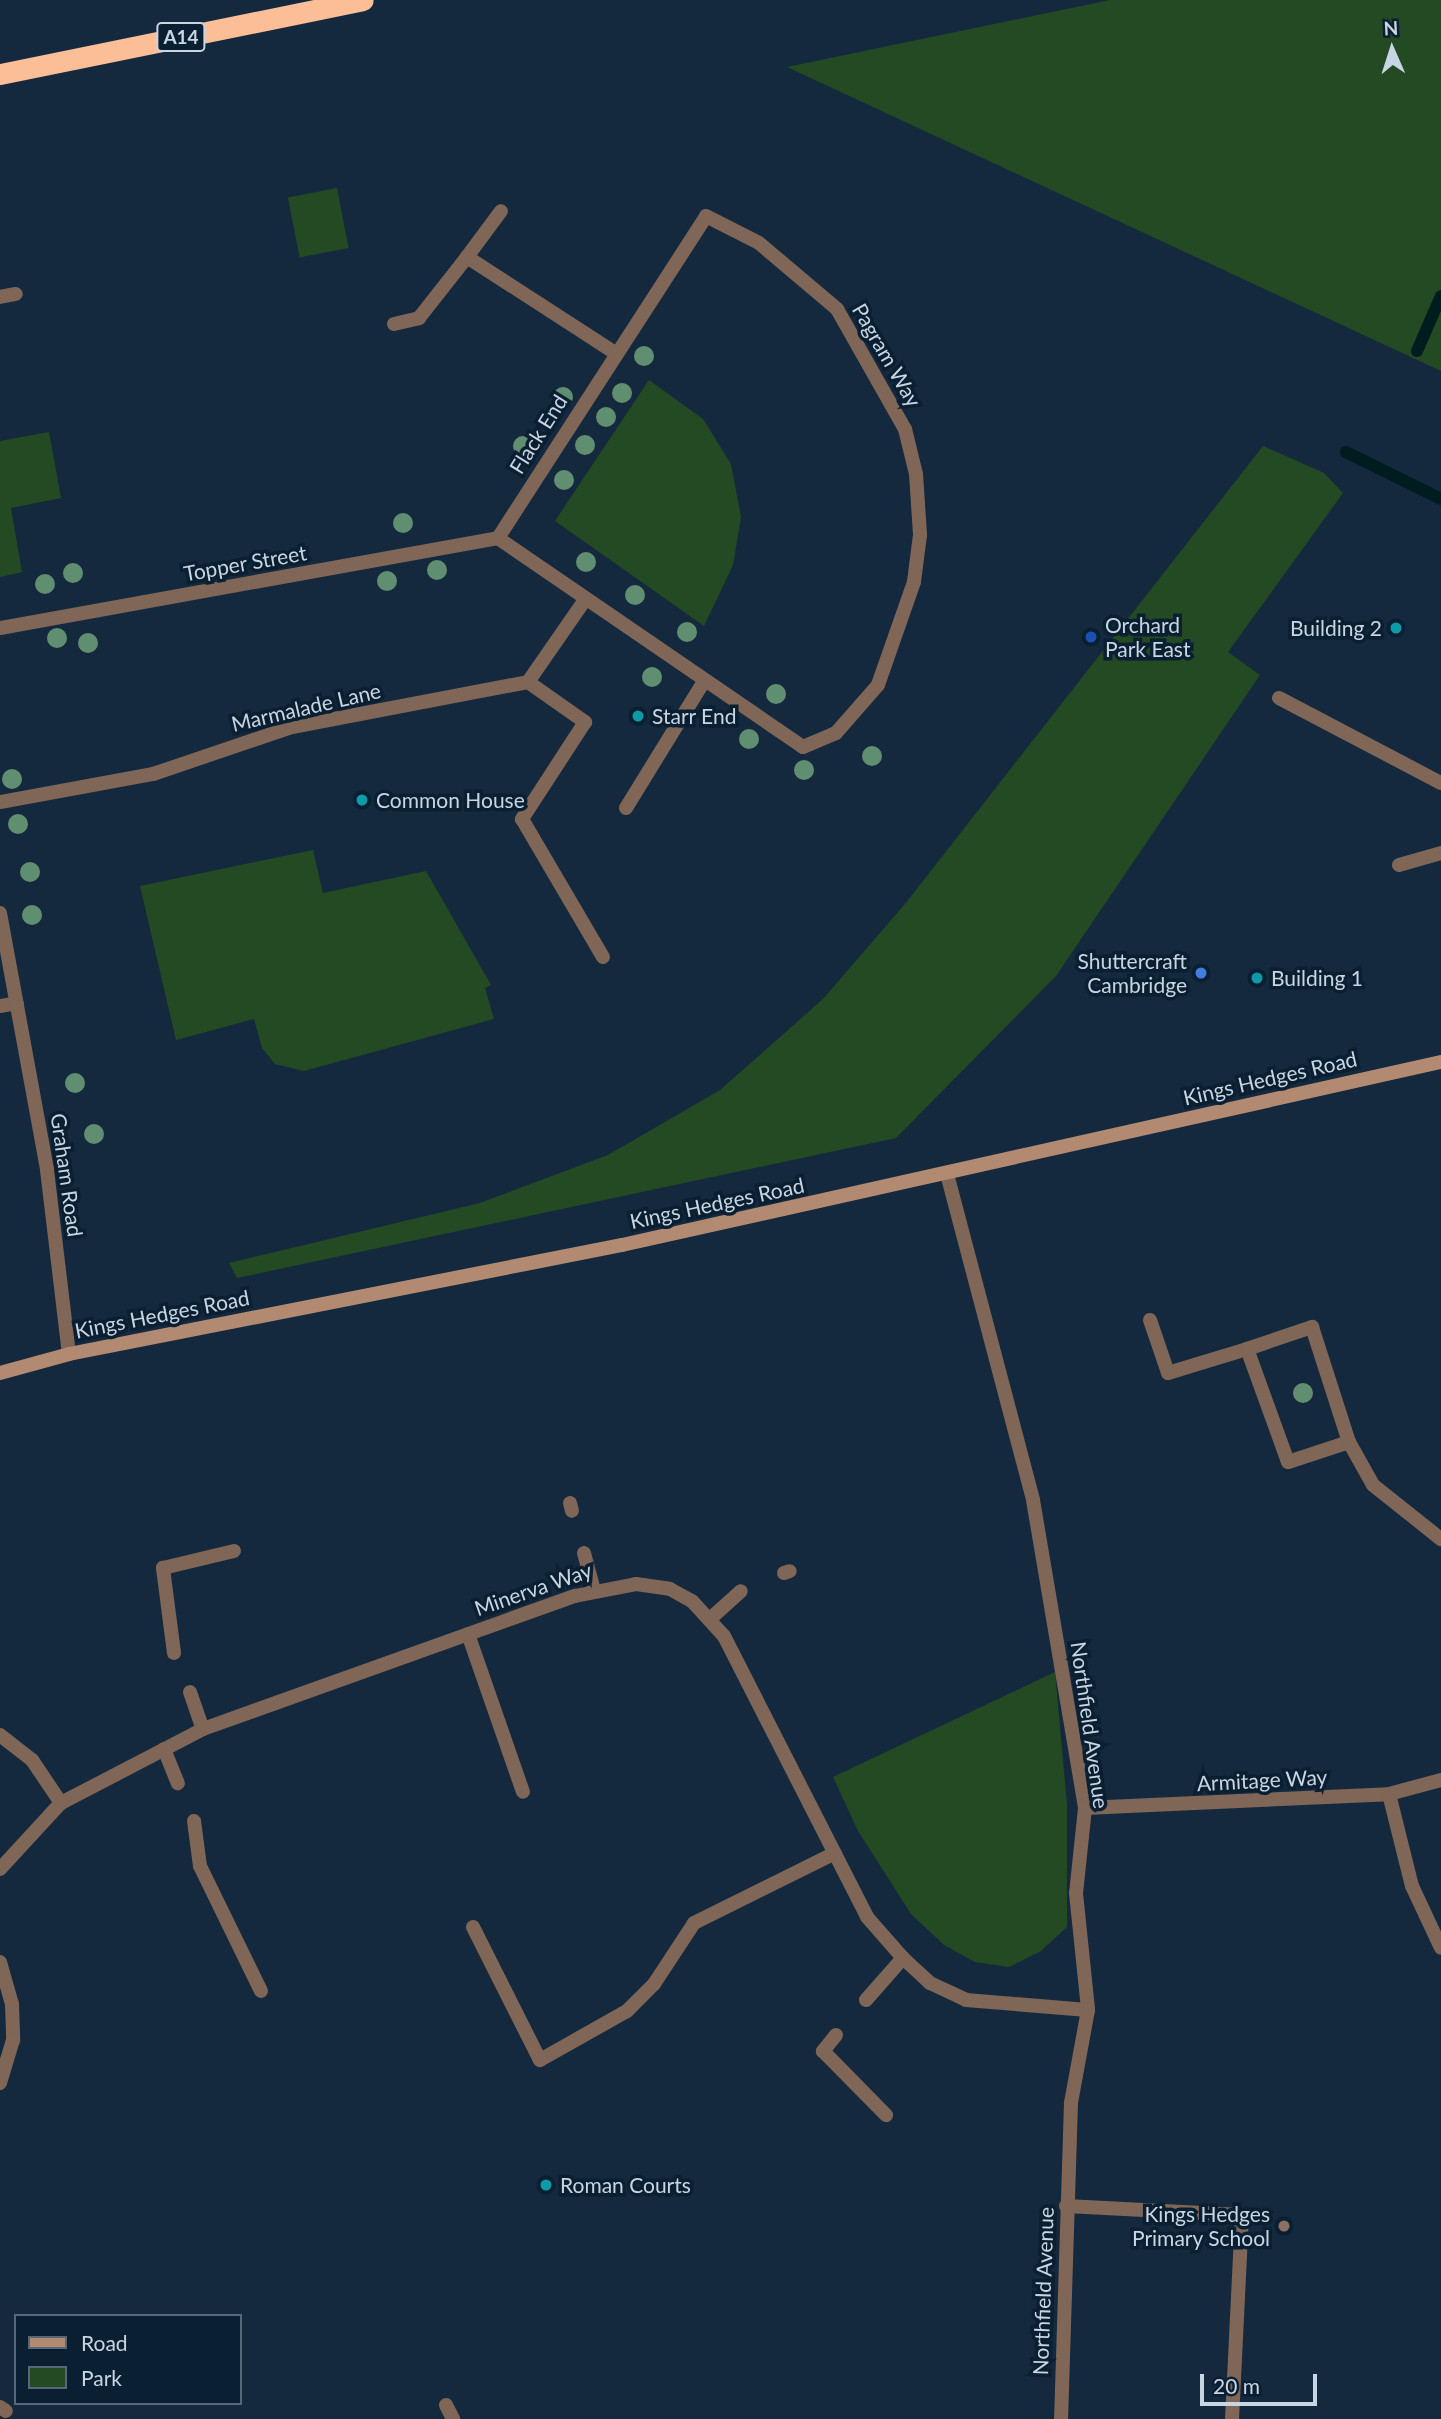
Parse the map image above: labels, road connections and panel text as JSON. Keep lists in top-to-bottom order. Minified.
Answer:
{"streets":{"highway":["A14"],"street":["Pagram Way","Flack End","Topper Street","Marmalade Lane","Kings Hedges Road","Graham Road","Minerva Way","Northfield Avenue","Armitage Way"]},"crossings":[["Pagram Way","Flack End"],["Flack End","Topper Street"],["Kings Hedges Road","Graham Road"],["Kings Hedges Road","Northfield Avenue"],["Minerva Way","Northfield Avenue"],["Northfield Avenue","Armitage Way"]],"places":["Building 2","Orchard Park East","Starr End","Common House","Shuttercraft Cambridge","Building 1","Roman Courts","Kings Hedges Primary School"],"legend":["Road","Park"],"scale_bar":"20 m","north":"top"}
